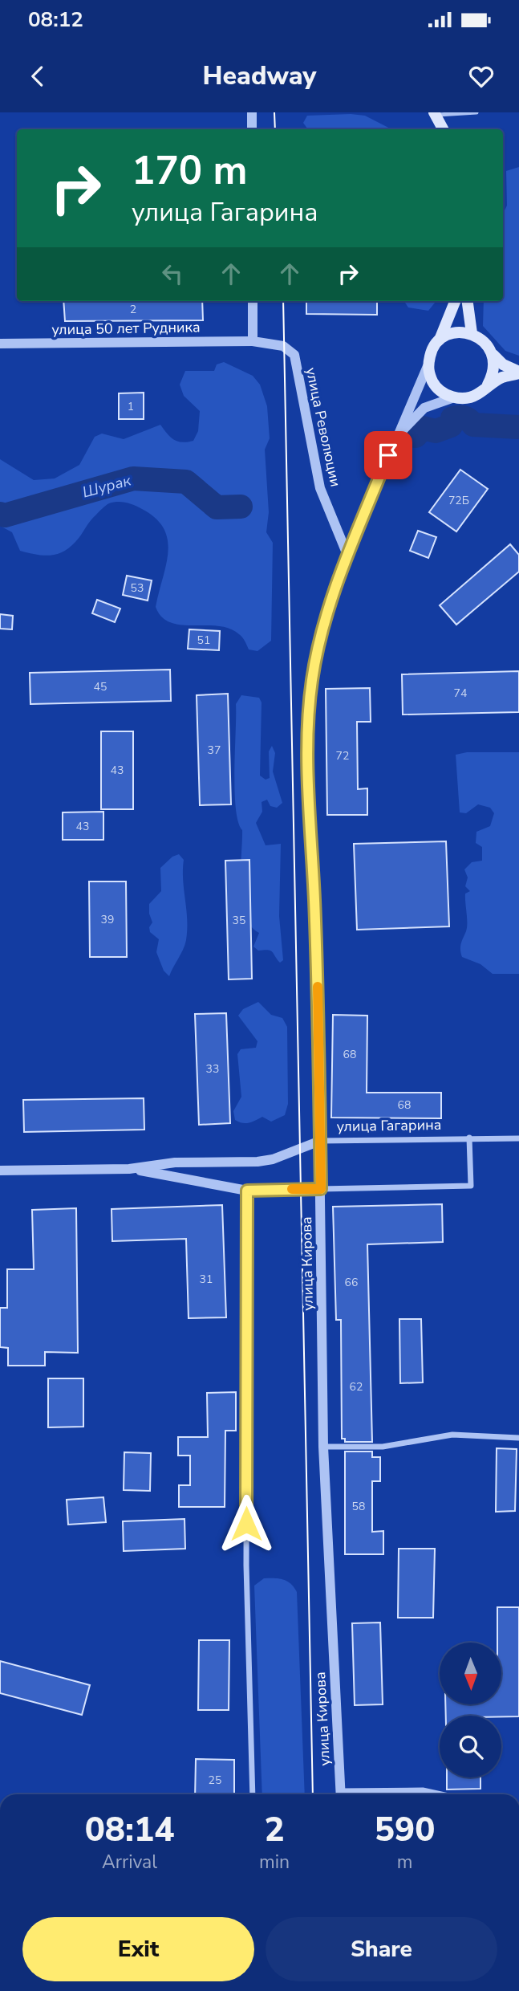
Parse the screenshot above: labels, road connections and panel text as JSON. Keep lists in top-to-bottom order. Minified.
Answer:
{"streets":{"street":["улица 50 лет Рудника","улица Революции","улица Гагарина","улица Кирова"]},"crossings":[["улица 50 лет Рудника","улица Революции"],["улица Революции","улица Кирова"],["улица Гагарина","улица Кирова"]],"water":["Шурак"],"house_numbers":["2","1","72Б","53","51","45","74","37","72","43","43","39","35","68","33","68","31","66","62","58","25"],"north":"bottom","page":{"status":"08:12","header":"Headway","turn":["170 m","улица Гагарина"],"eta":["08:14","Arrival","2","min","590","m"],"buttons":["Exit","Share"]}}
